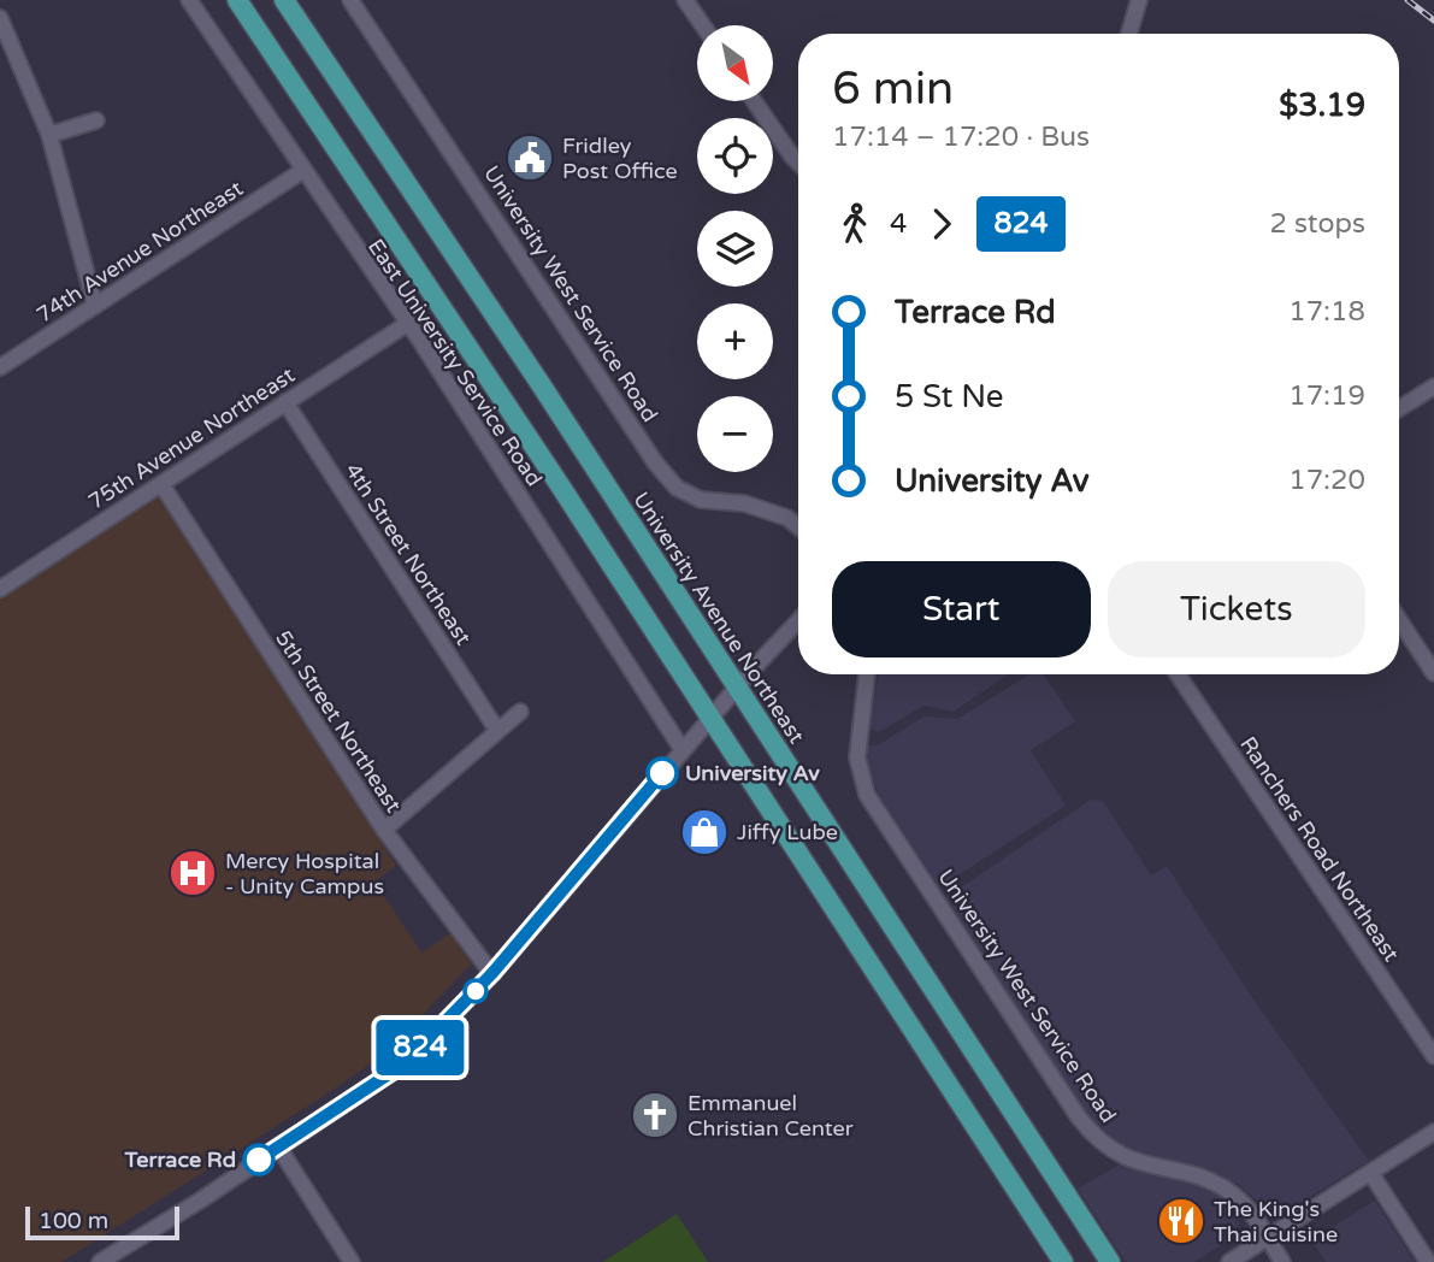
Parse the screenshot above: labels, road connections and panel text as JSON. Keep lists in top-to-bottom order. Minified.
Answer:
{"streets":{"main road":["University Avenue Northeast"],"street":["74th Avenue Northeast","University West Service Road","East University Service Road","75th Avenue Northeast","4th Street Northeast","5th Street Northeast","Ranchers Road Northeast"]},"crossings":[["74th Avenue Northeast","East University Service Road"],["East University Service Road","75th Avenue Northeast"],["75th Avenue Northeast","4th Street Northeast"],["75th Avenue Northeast","5th Street Northeast"]],"places":{"public building":["Fridley Post Office"],"other":["University Av","Terrace Rd"],"shop":["Jiffy Lube"],"hospital":["Mercy Hospital - Unity Campus"],"church":["Emmanuel Christian Center"],"restaurant":["The King's Thai Cuisine"]},"lines":["bus line 824"],"scale_bar":"100 m","north":"bottom right","page":{"on_map":"824","map_buttons":["+","−"],"heading":["6 min","17:14 – 17:20 · Bus","$3.19"],"legs":["4","824","2 stops"],"list":[{"name":"Terrace Rd","value":"17:18"},{"name":"5 St Ne","value":"17:19"},{"name":"University Av","value":"17:20"}],"buttons":["Start","Tickets"],"scale":"100 m"}}
